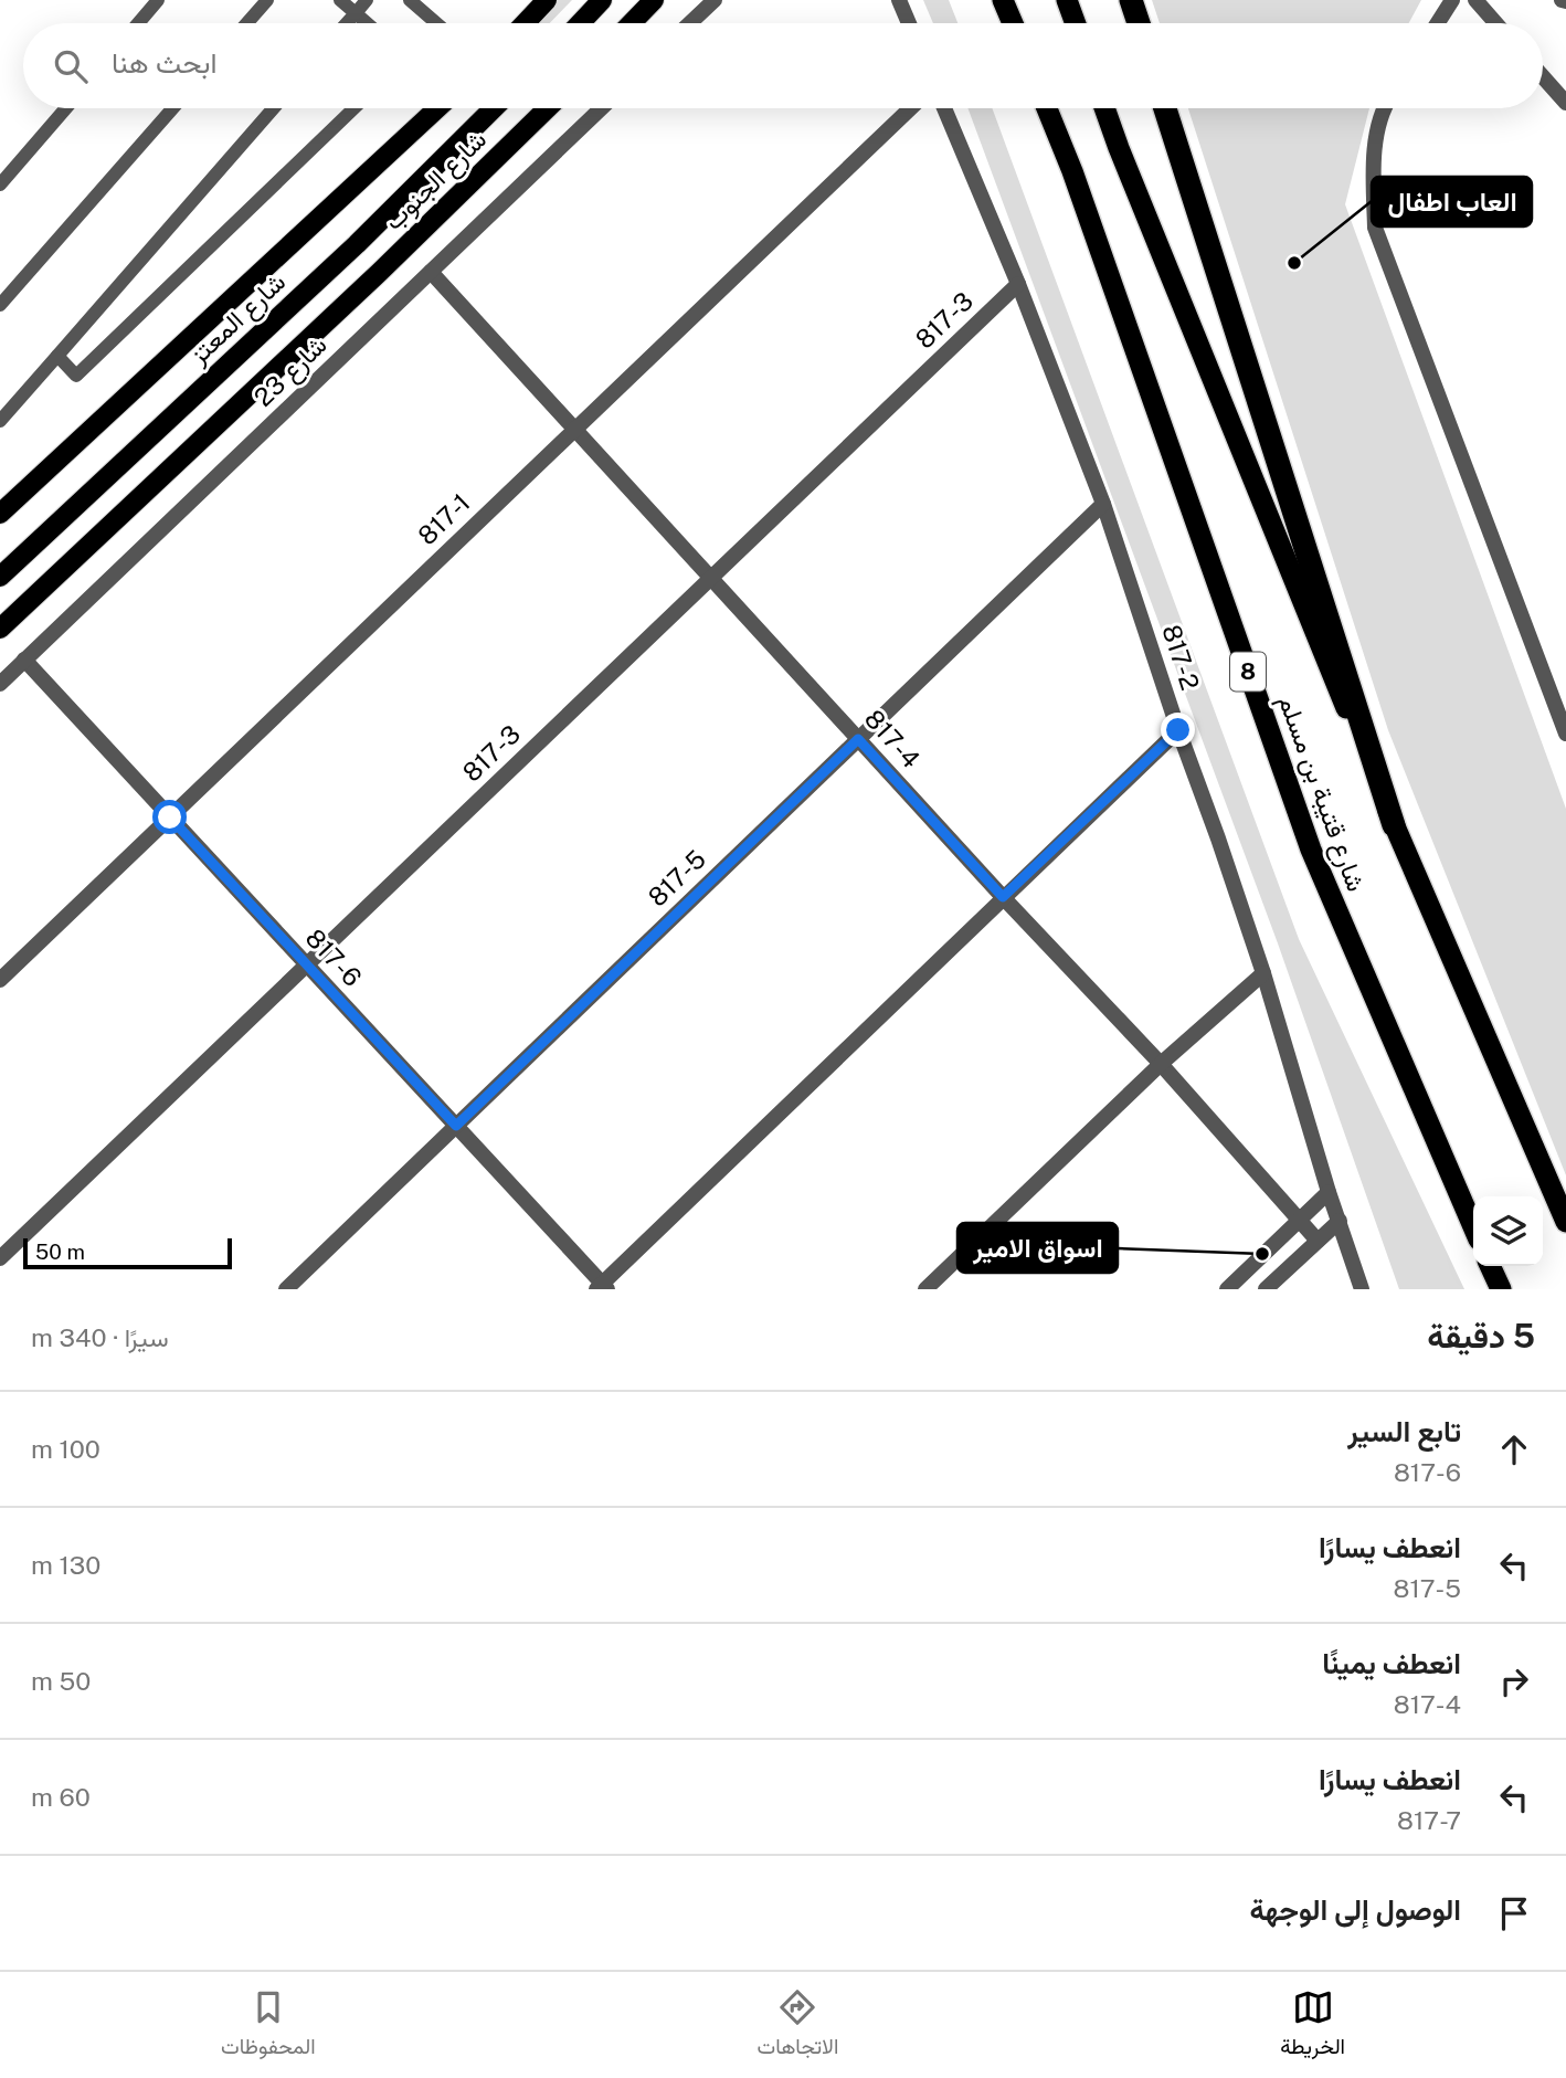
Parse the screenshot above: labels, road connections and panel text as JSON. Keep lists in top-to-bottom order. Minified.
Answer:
{"streets":{"highway":["8","شارع قتيبة بن مسلم"],"main road":["شارع الجنوب","شارع المعتز"],"street":["817-3","شارع 23","817-1","817-2","817-4","817-5","817-6"]},"crossings":[["817-3","817-2"],["817-3","817-4"],["817-3","817-6"],["شارع 23","817-4"],["شارع 23","817-6"],["817-1","817-4"],["817-1","817-6"],["817-2","817-5"],["817-4","817-5"],["817-5","817-6"]],"places":["العاب اطفال","اسواق الامير"],"scale_bar":"50 m","page":{"search":"ابحث هنا","scale":"50 m","heading":["5 دقيقة","سيرًا · 340 m"],"list":[["تابع السير","817-6","100 m"],["انعطف يسارًا","817-5","130 m"],["انعطف يمينًا","817-4","50 m"],["انعطف يسارًا","817-7","60 m"],"الوصول إلى الوجهة"],"nav":["الخريطة","الاتجاهات","المحفوظات"]}}
